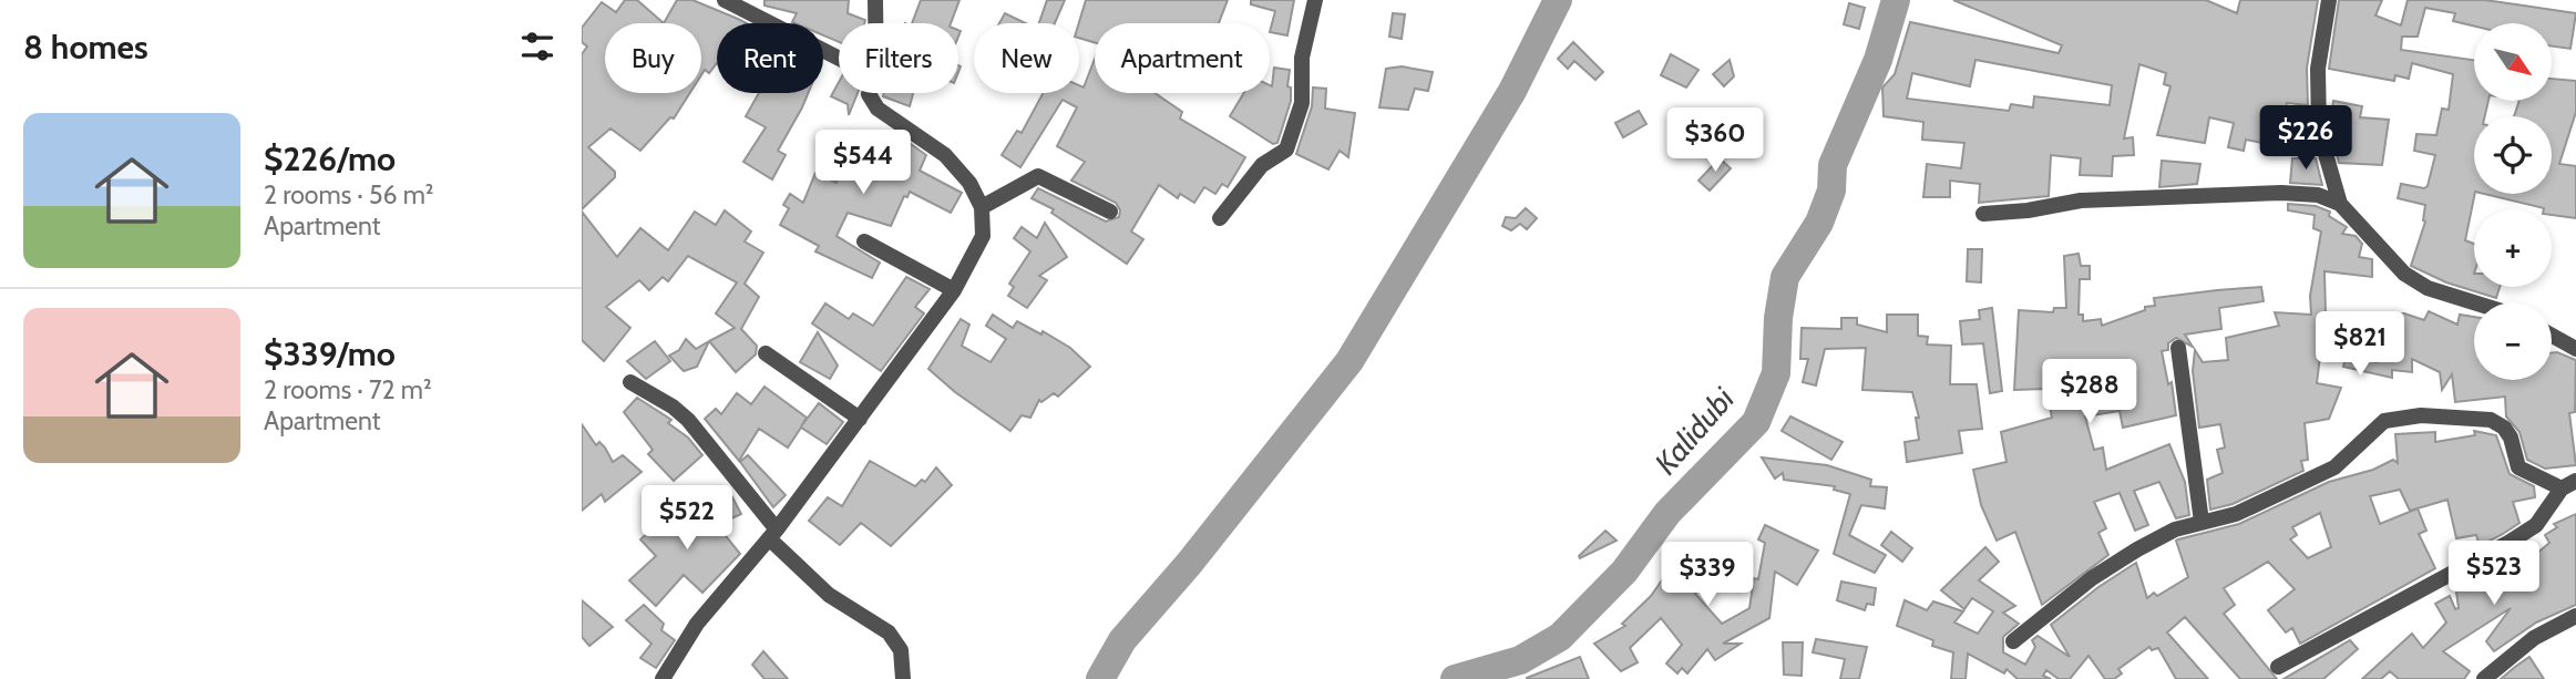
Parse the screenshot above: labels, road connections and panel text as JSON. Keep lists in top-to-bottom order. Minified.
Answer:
{"water":["Kalidubi"],"north":"bottom right","page":{"heading":"8 homes","map_buttons":["+","−"],"chip":["Buy","Rent","Filters","New","Apartment"],"list":[{"name":"$226/mo","note":"2 rooms · 56 m² · Apartment"},{"name":"$339/mo","note":"2 rooms · 72 m² · Apartment"}],"price":["$226","$360","$544","$821","$288","$522","$523","$339"]}}
